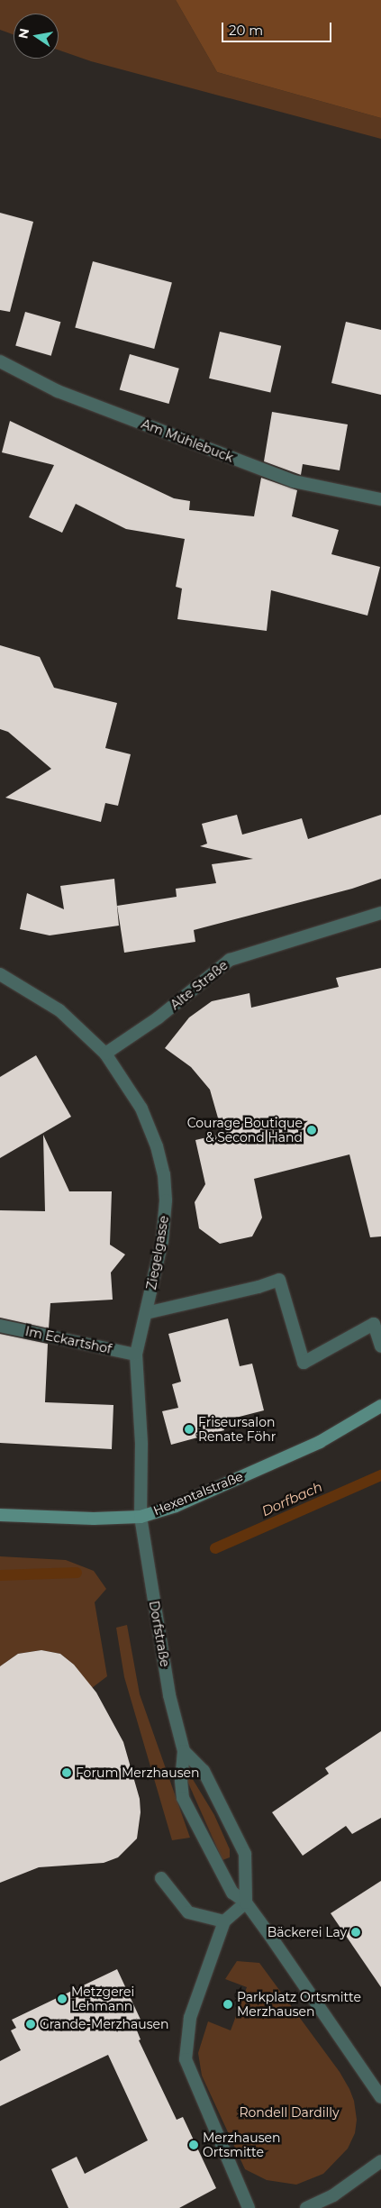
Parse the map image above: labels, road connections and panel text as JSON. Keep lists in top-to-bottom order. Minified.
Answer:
{"streets":{"main road":["Hexentalstraße"],"street":["Am Mühlebuck","Alte Straße","Ziegelgasse","Im Eckartshof","Dorfstraße"]},"crossings":[["Alte Straße","Ziegelgasse"],["Ziegelgasse","Im Eckartshof"],["Ziegelgasse","Hexentalstraße"],["Ziegelgasse","Dorfstraße"],["Hexentalstraße","Dorfstraße"]],"water":["Dorfbach"],"parks":["Rondell Dardilly"],"places":["Courage Boutique & Second Hand","Friseursalon Renate Föhr","Forum Merzhausen","Bäckerei Lay","Metzgerei Lehmann","Parkplatz Ortsmitte Merzhausen","Grande-Merzhausen","Merzhausen Ortsmitte"],"scale_bar":"20 m","north":"left"}
